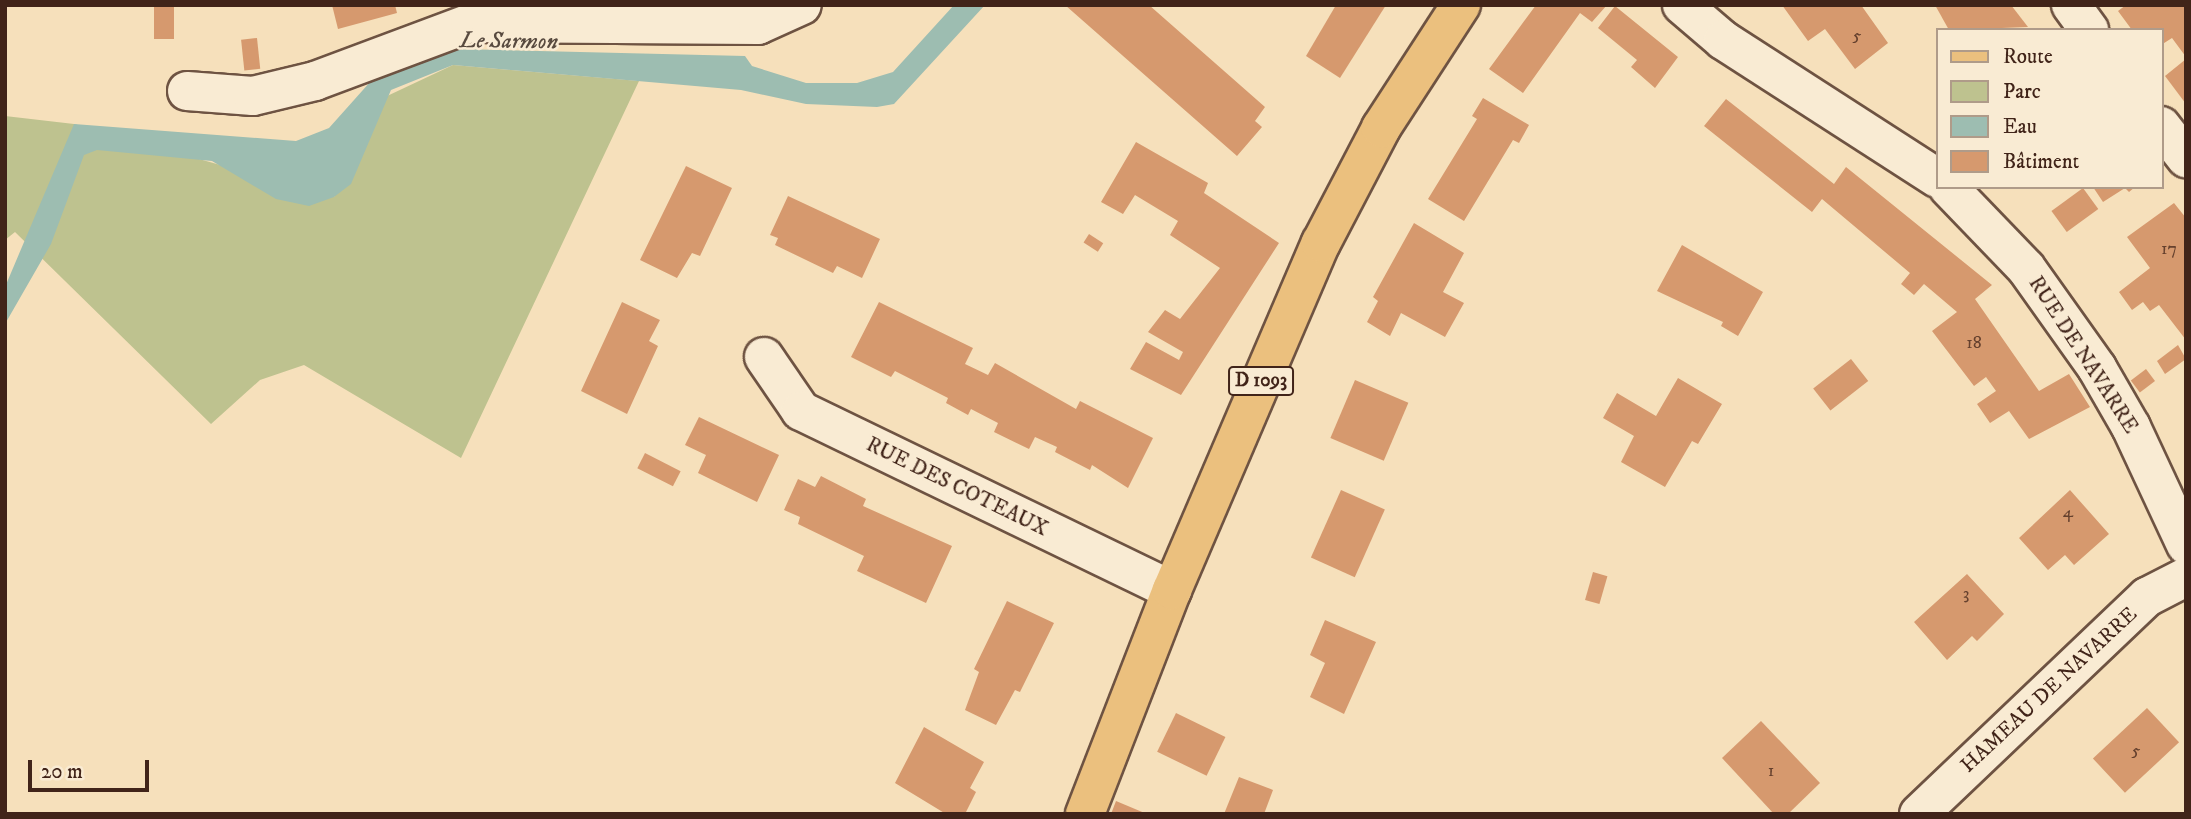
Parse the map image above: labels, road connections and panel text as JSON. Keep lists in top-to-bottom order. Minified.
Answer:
{"streets":{"main road":["D 1093"],"street":["RUE DE NAVARRE","RUE DES COTEAUX","HAMEAU DE NAVARRE"]},"crossings":[["D 1093","RUE DES COTEAUX"]],"water":["Le Sarmon"],"house_numbers":["5","17","18","4","3","5","1"],"legend":["Route","Parc","Eau","Bâtiment"],"scale_bar":"20 m"}
